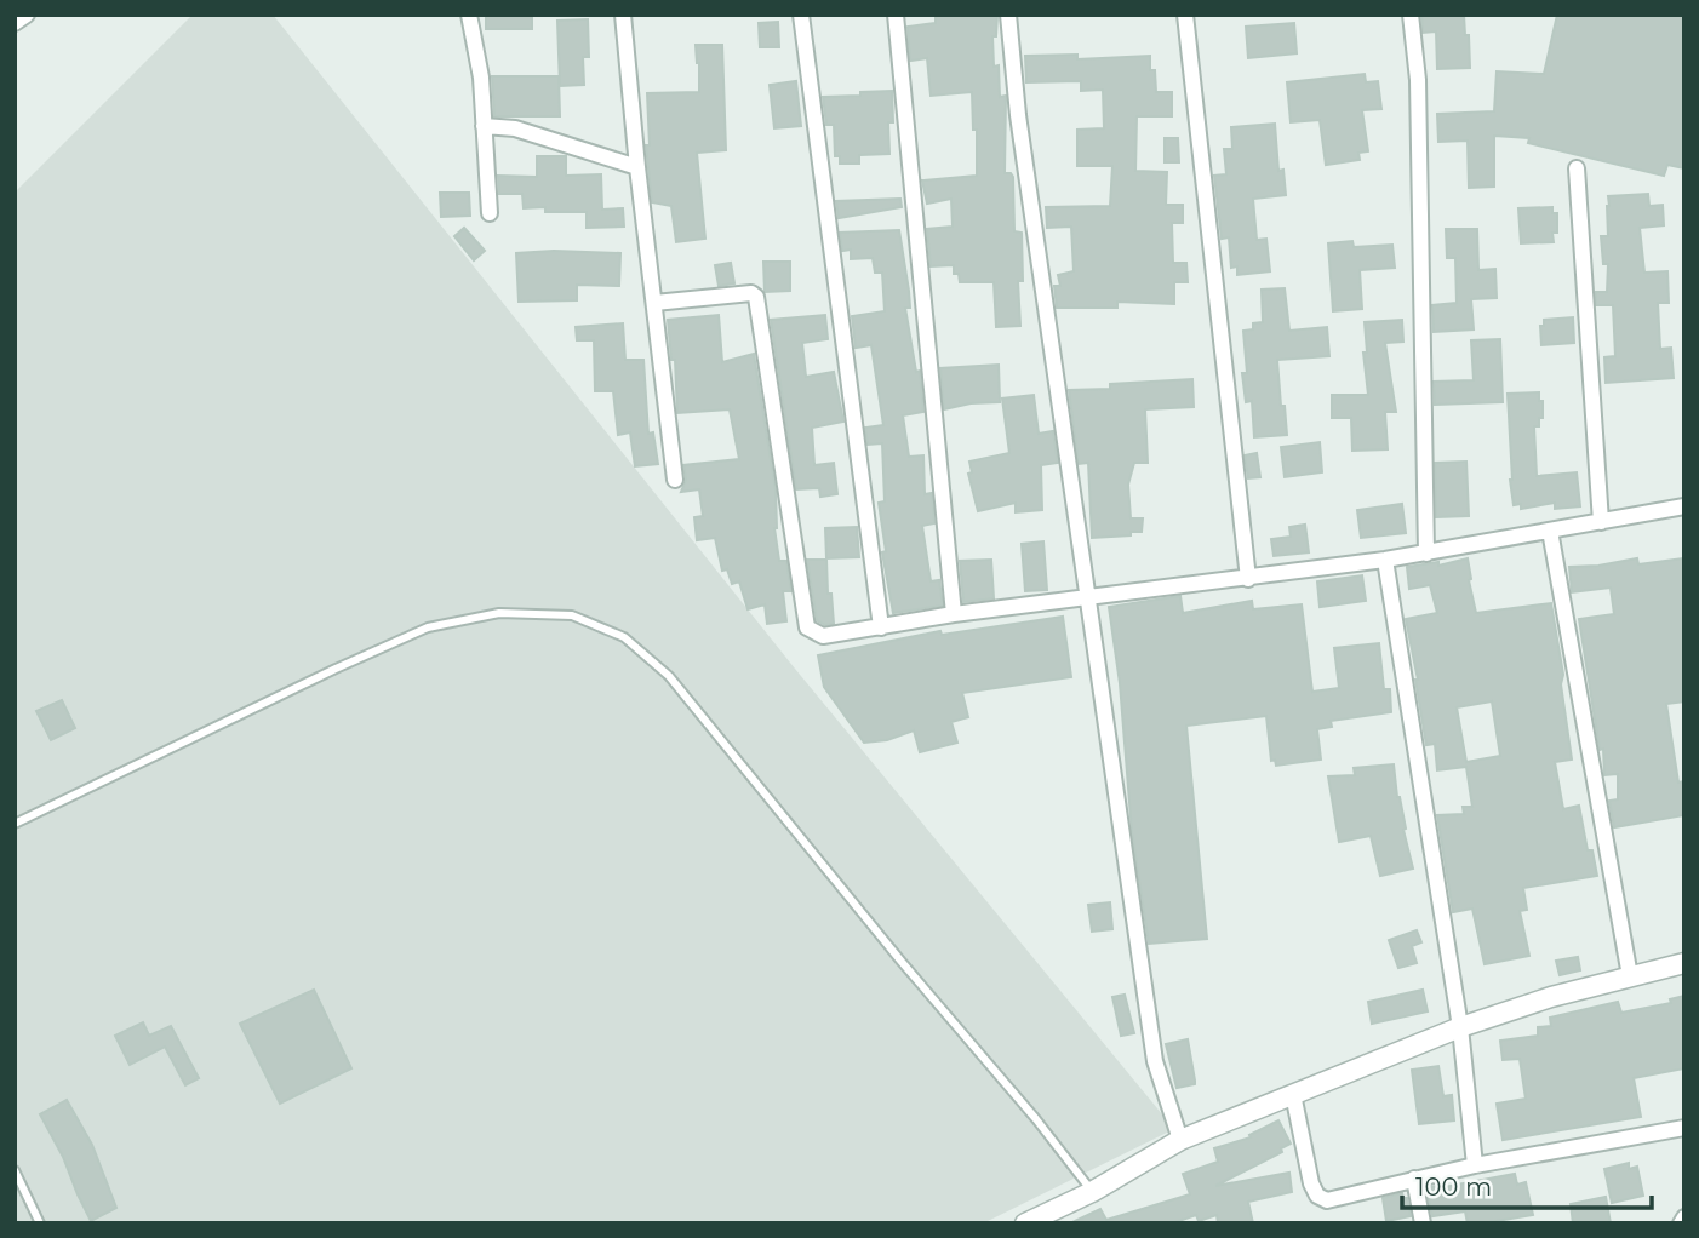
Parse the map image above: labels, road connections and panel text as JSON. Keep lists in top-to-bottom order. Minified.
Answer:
{"scale_bar":"100 m"}
